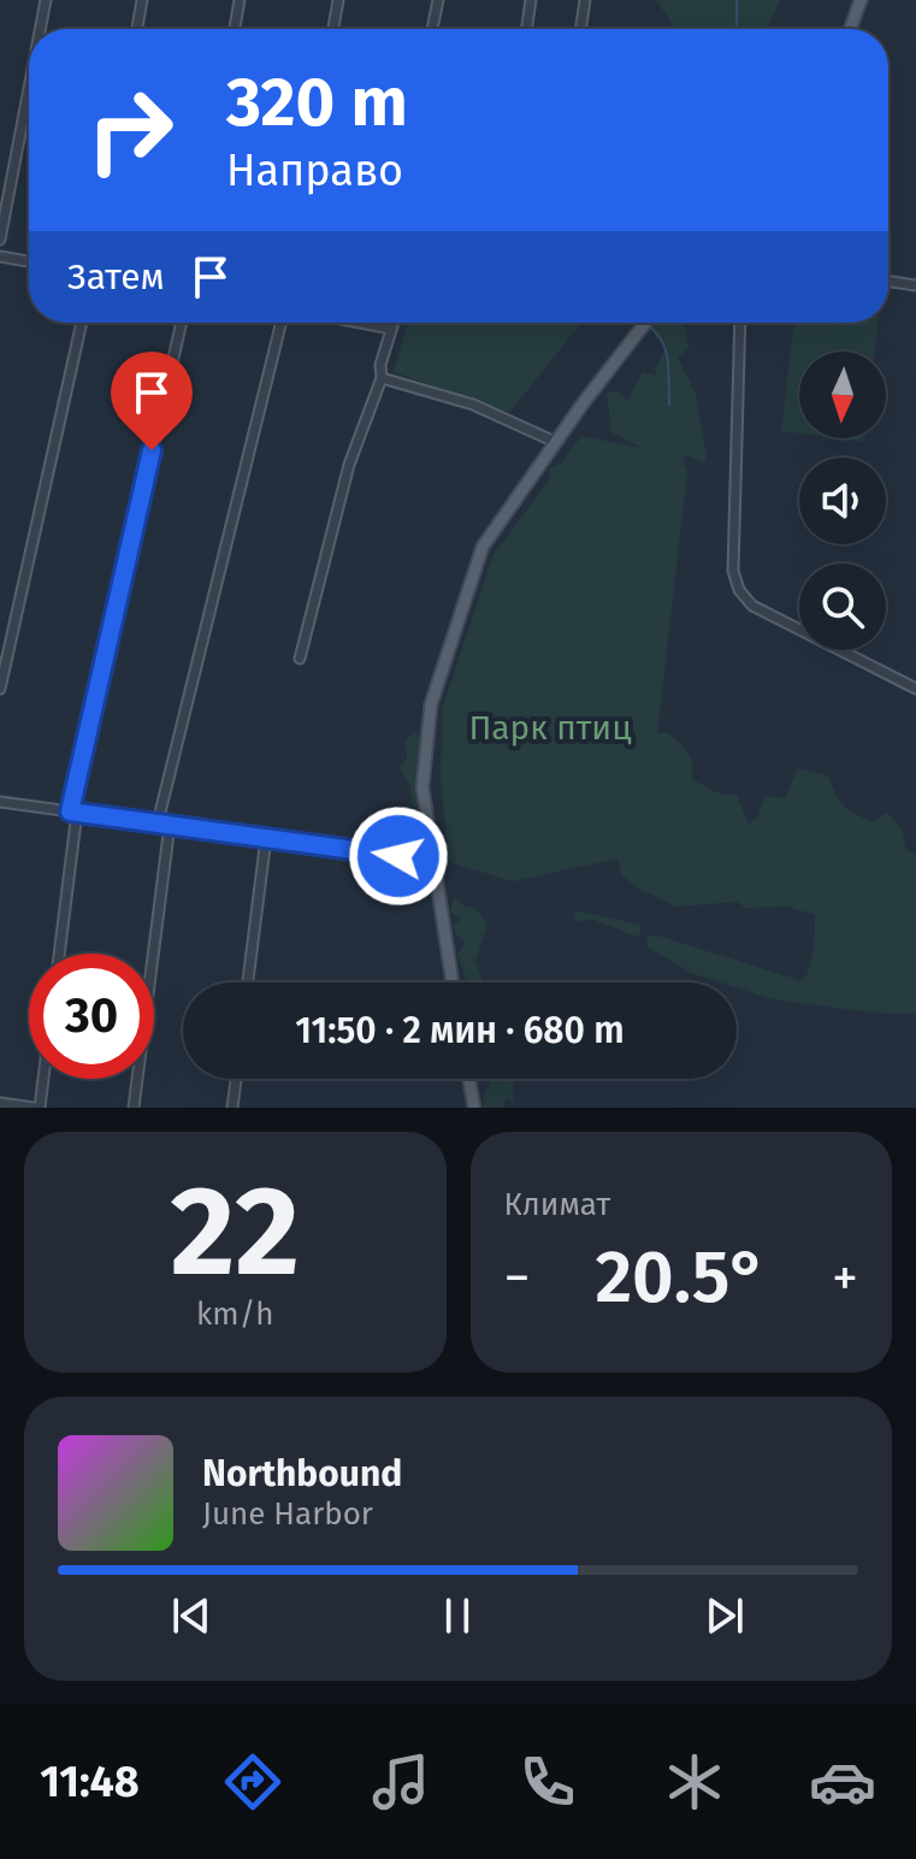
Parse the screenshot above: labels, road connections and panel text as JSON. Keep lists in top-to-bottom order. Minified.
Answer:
{"parks":["Парк птиц"],"north":"bottom","page":{"turn":["320 m","Направо"],"then":"Затем","limit":"30","trip":"11:50 · 2 мин · 680 m","tile":[["22","km/h"],"Климат"],"heat":["−","20.5°","+"],"song":["Northbound","June Harbor"],"tabs":"11:48"}}
